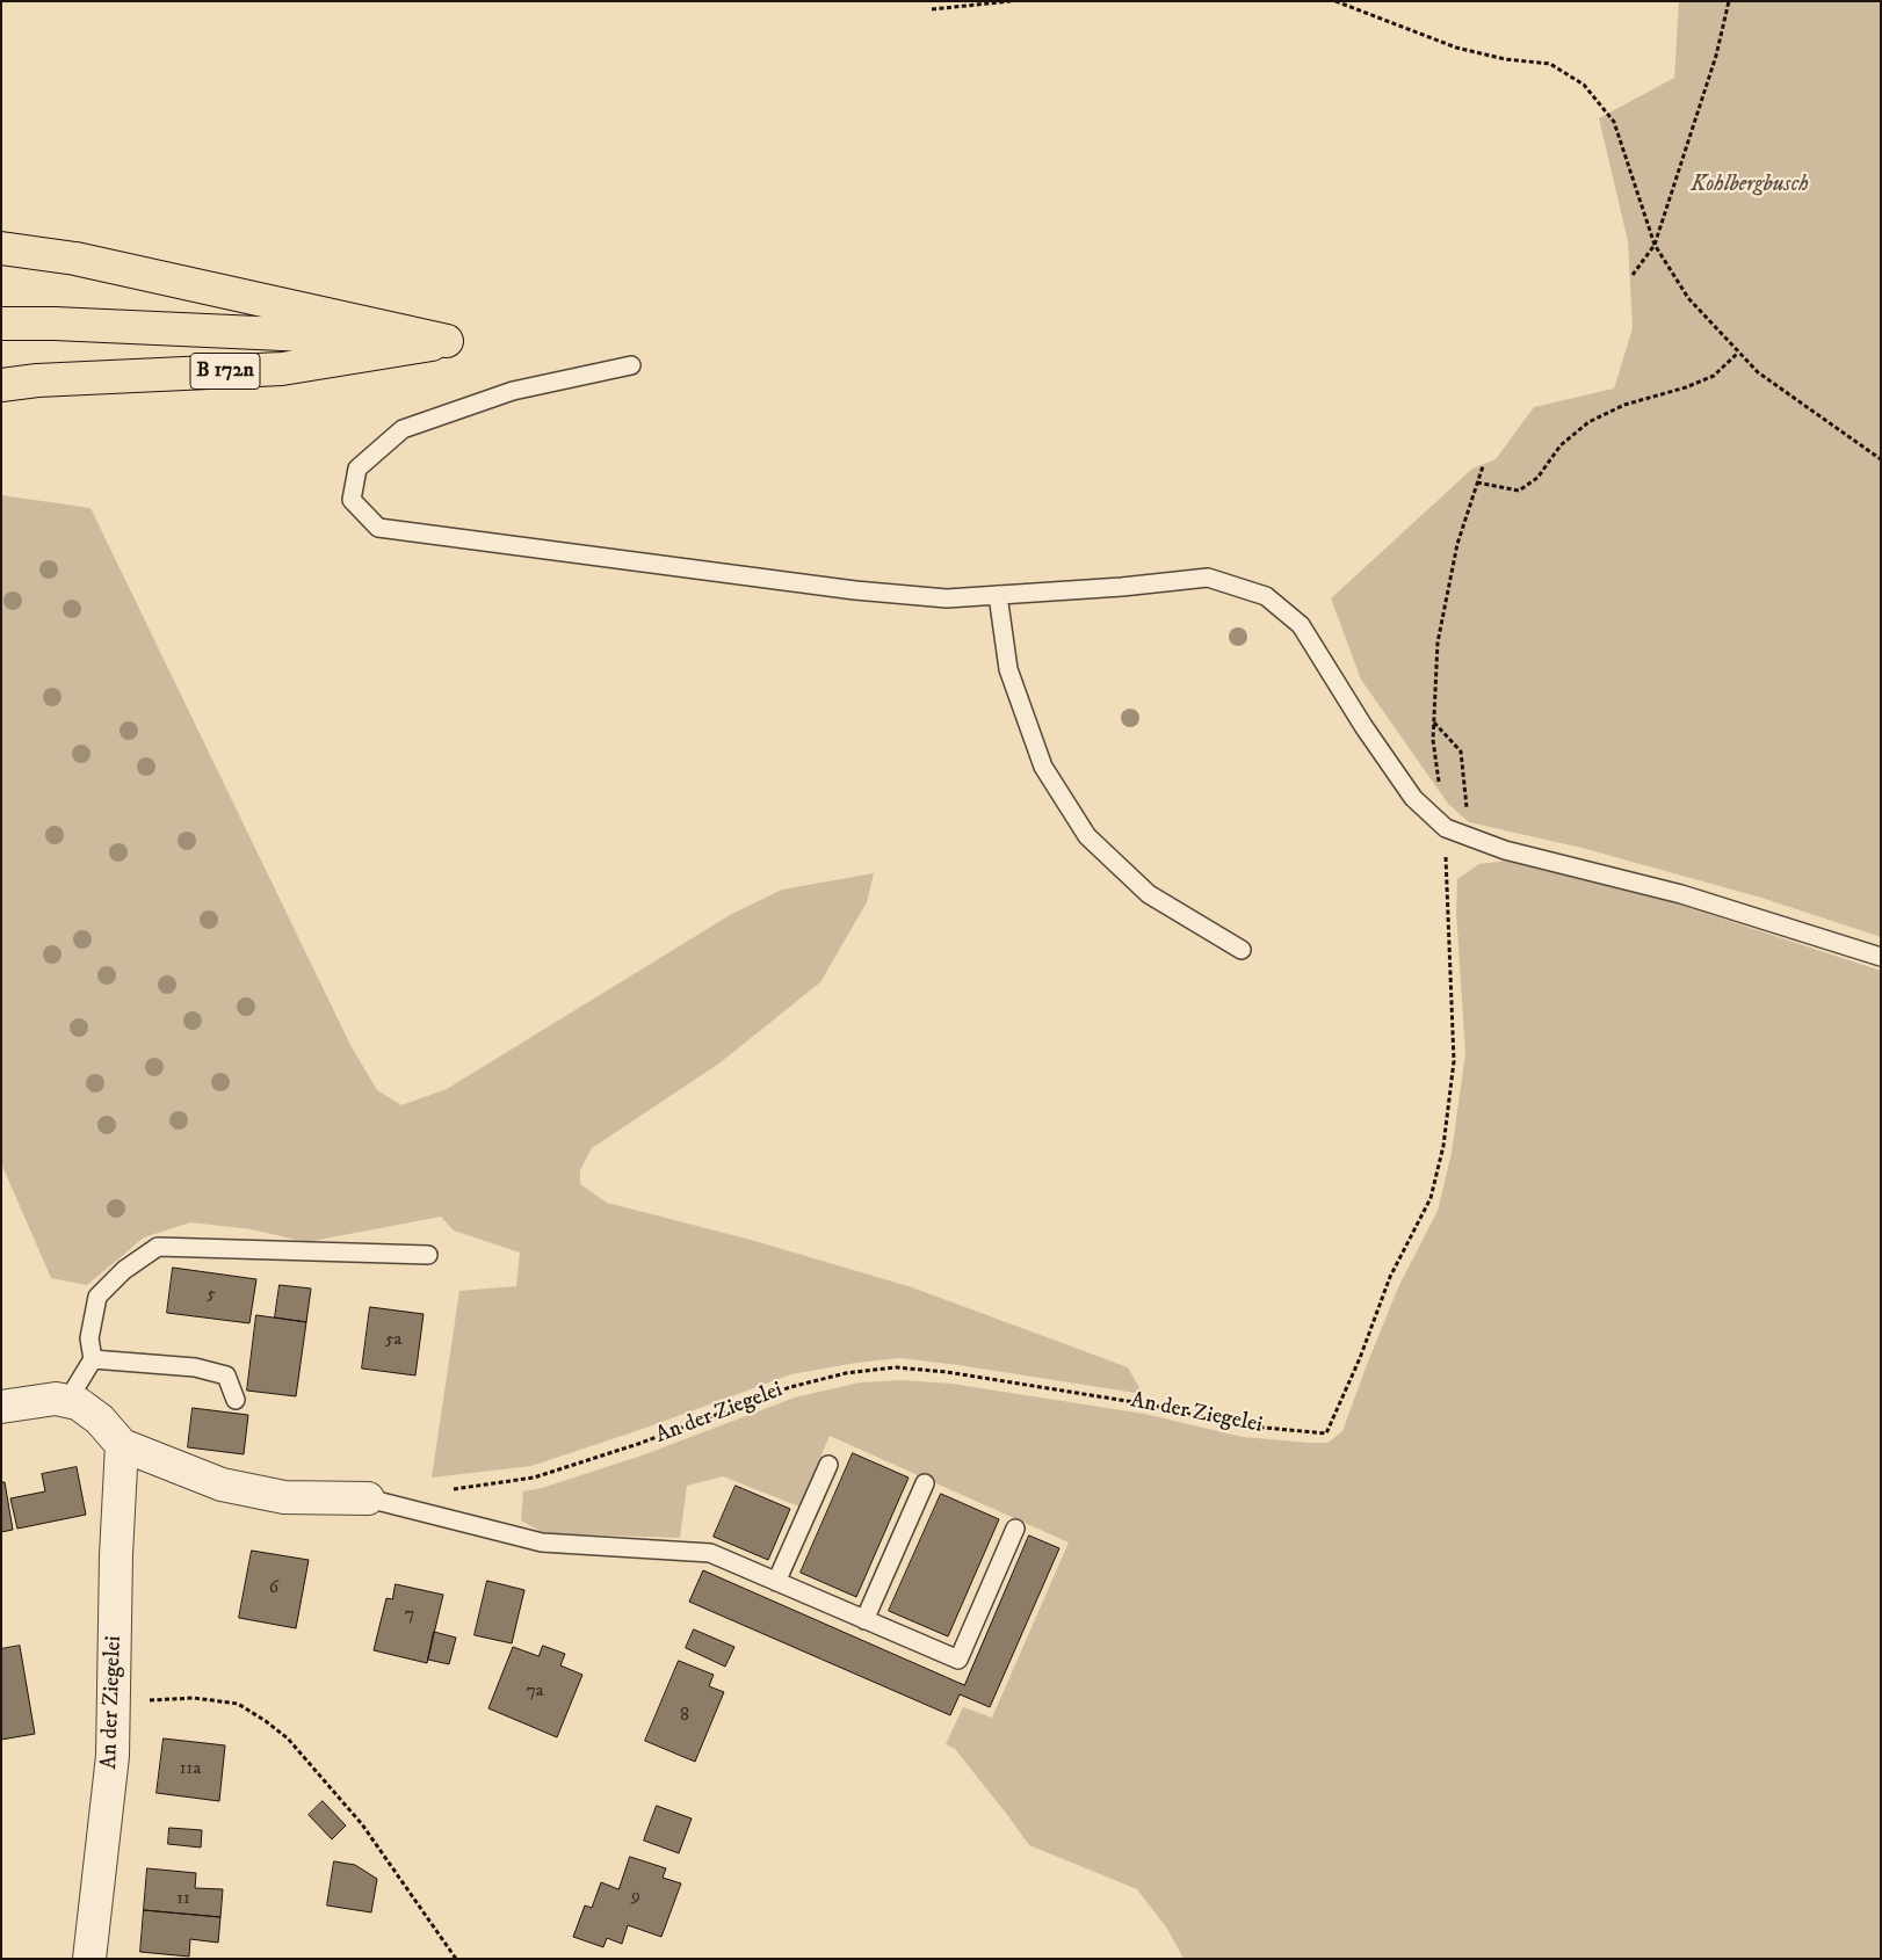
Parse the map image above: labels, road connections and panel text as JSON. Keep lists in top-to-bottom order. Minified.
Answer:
{"streets":{"highway":["B 172n"],"street":["An der Ziegelei"]},"parks":["Kohlbergbusch"],"house_numbers":["5","5a","6","7","7a","8","11a","9","11"]}
